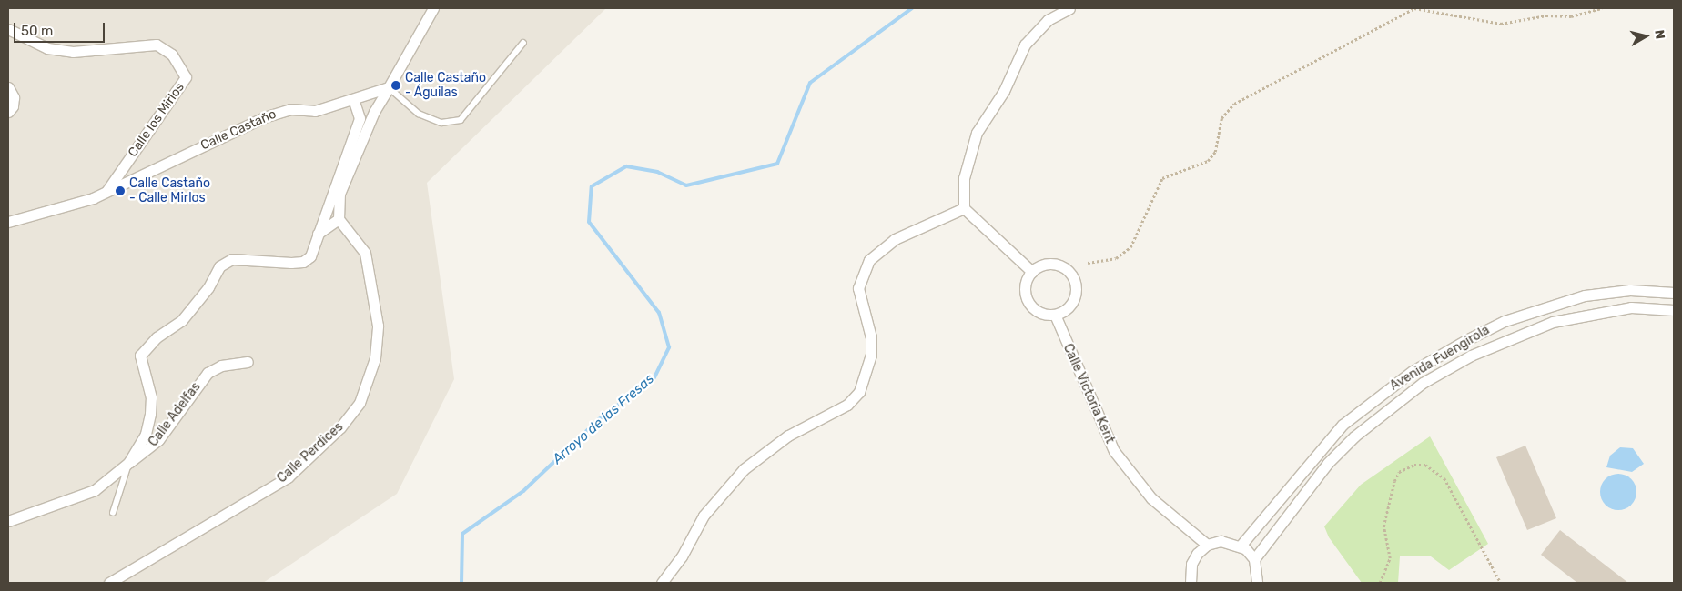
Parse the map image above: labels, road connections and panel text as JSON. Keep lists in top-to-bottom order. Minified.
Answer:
{"streets":{"street":["Calle los Mirlos","Calle Castaño","Avenida Fuengirola","Calle Victoria Kent","Calle Adelfas","Calle Perdices"]},"crossings":[["Calle los Mirlos","Calle Castaño"]],"water":["Arroyo de las Fresas"],"places":["Calle Castaño - Águilas","Calle Castaño - Calle Mirlos"],"scale_bar":"50 m","north":"right"}
